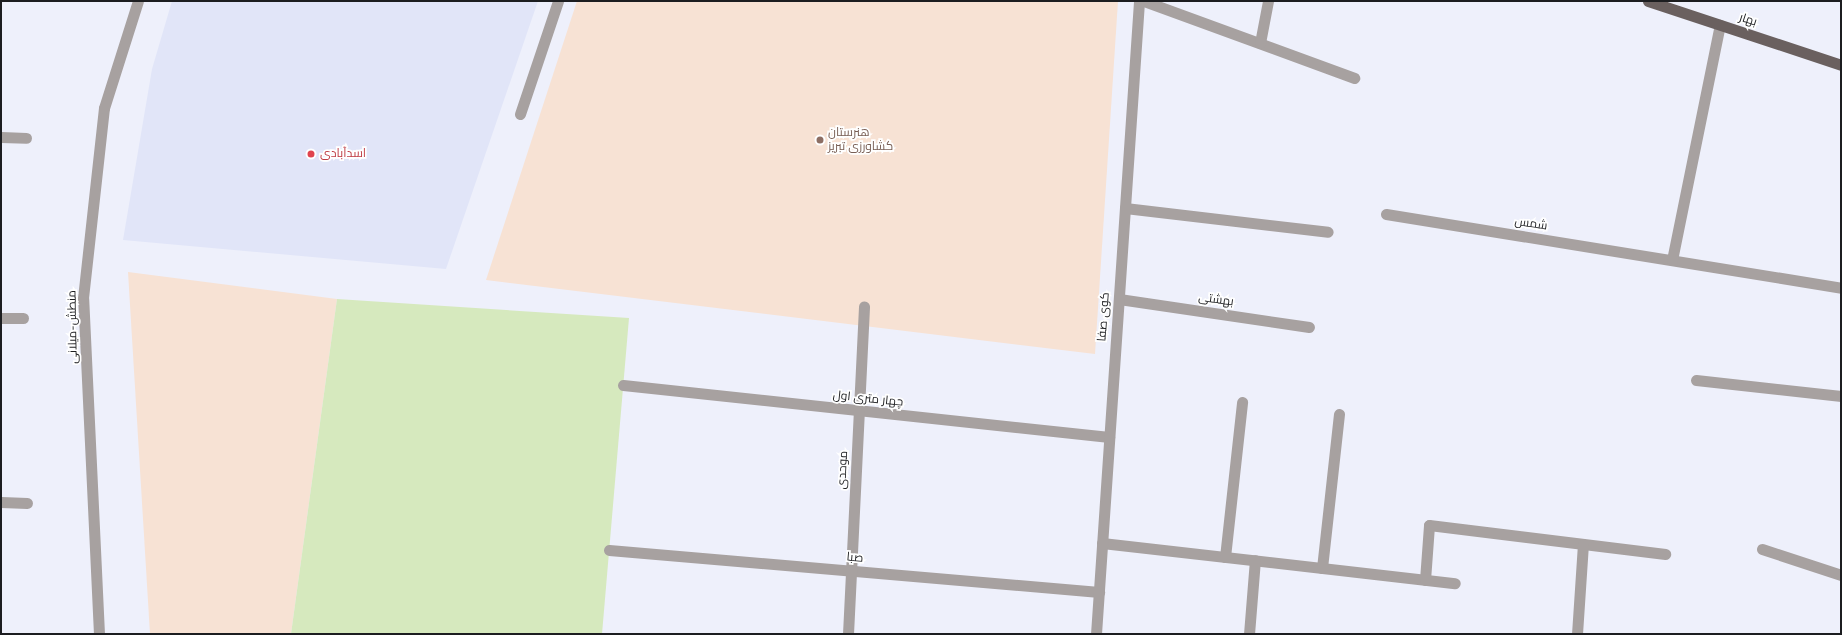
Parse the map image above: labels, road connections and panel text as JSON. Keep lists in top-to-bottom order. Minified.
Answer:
{"streets":{"main road":["بهار"],"street":["شمس","بهشتی","کوی صفا","منطش-میلانی","چهار متری اول","موحدی","صبا"]},"crossings":[["بهشتی","کوی صفا"],["کوی صفا","چهار متری اول"],["کوی صفا","صبا"],["چهار متری اول","موحدی"],["موحدی","صبا"]],"places":["هنرستان کشاورزی تبریز","اسدآبادی"]}
